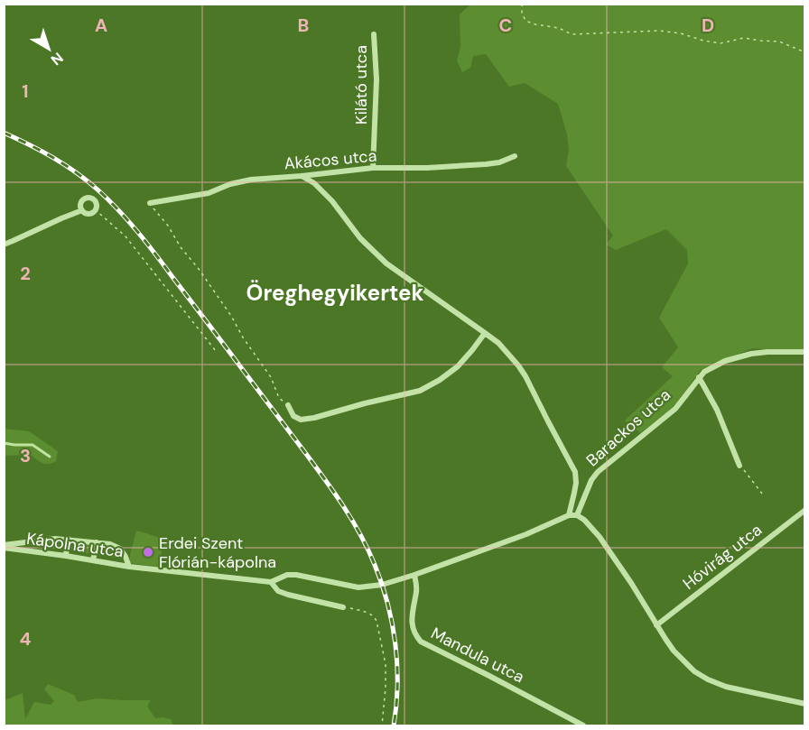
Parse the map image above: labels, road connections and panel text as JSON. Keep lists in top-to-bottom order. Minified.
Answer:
{"streets":{"street":["Kilátó utca","Akácos utca","Barackos utca","Kápolna utca","Hóvirág utca","Mandula utca"]},"crossings":[["Kilátó utca","Akácos utca"],["Kápolna utca","Mandula utca"]],"districts":["Öreghegyikertek"],"places":["Erdei Szent Flórián-kápolna"],"north":"bottom right","grid":{"columns":["A","B","C","D"],"rows":["1","2","3","4"]}}
